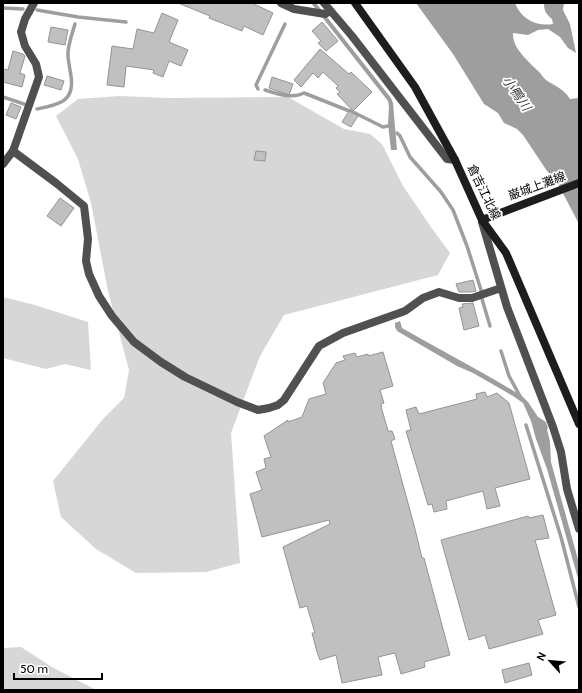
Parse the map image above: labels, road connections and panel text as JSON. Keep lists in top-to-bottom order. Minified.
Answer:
{"streets":{"main road":["巌城上灘線","倉吉江北線"]},"crossings":[["巌城上灘線","倉吉江北線"]],"water":["小鴨川"],"scale_bar":"50 m","north":"top left"}
